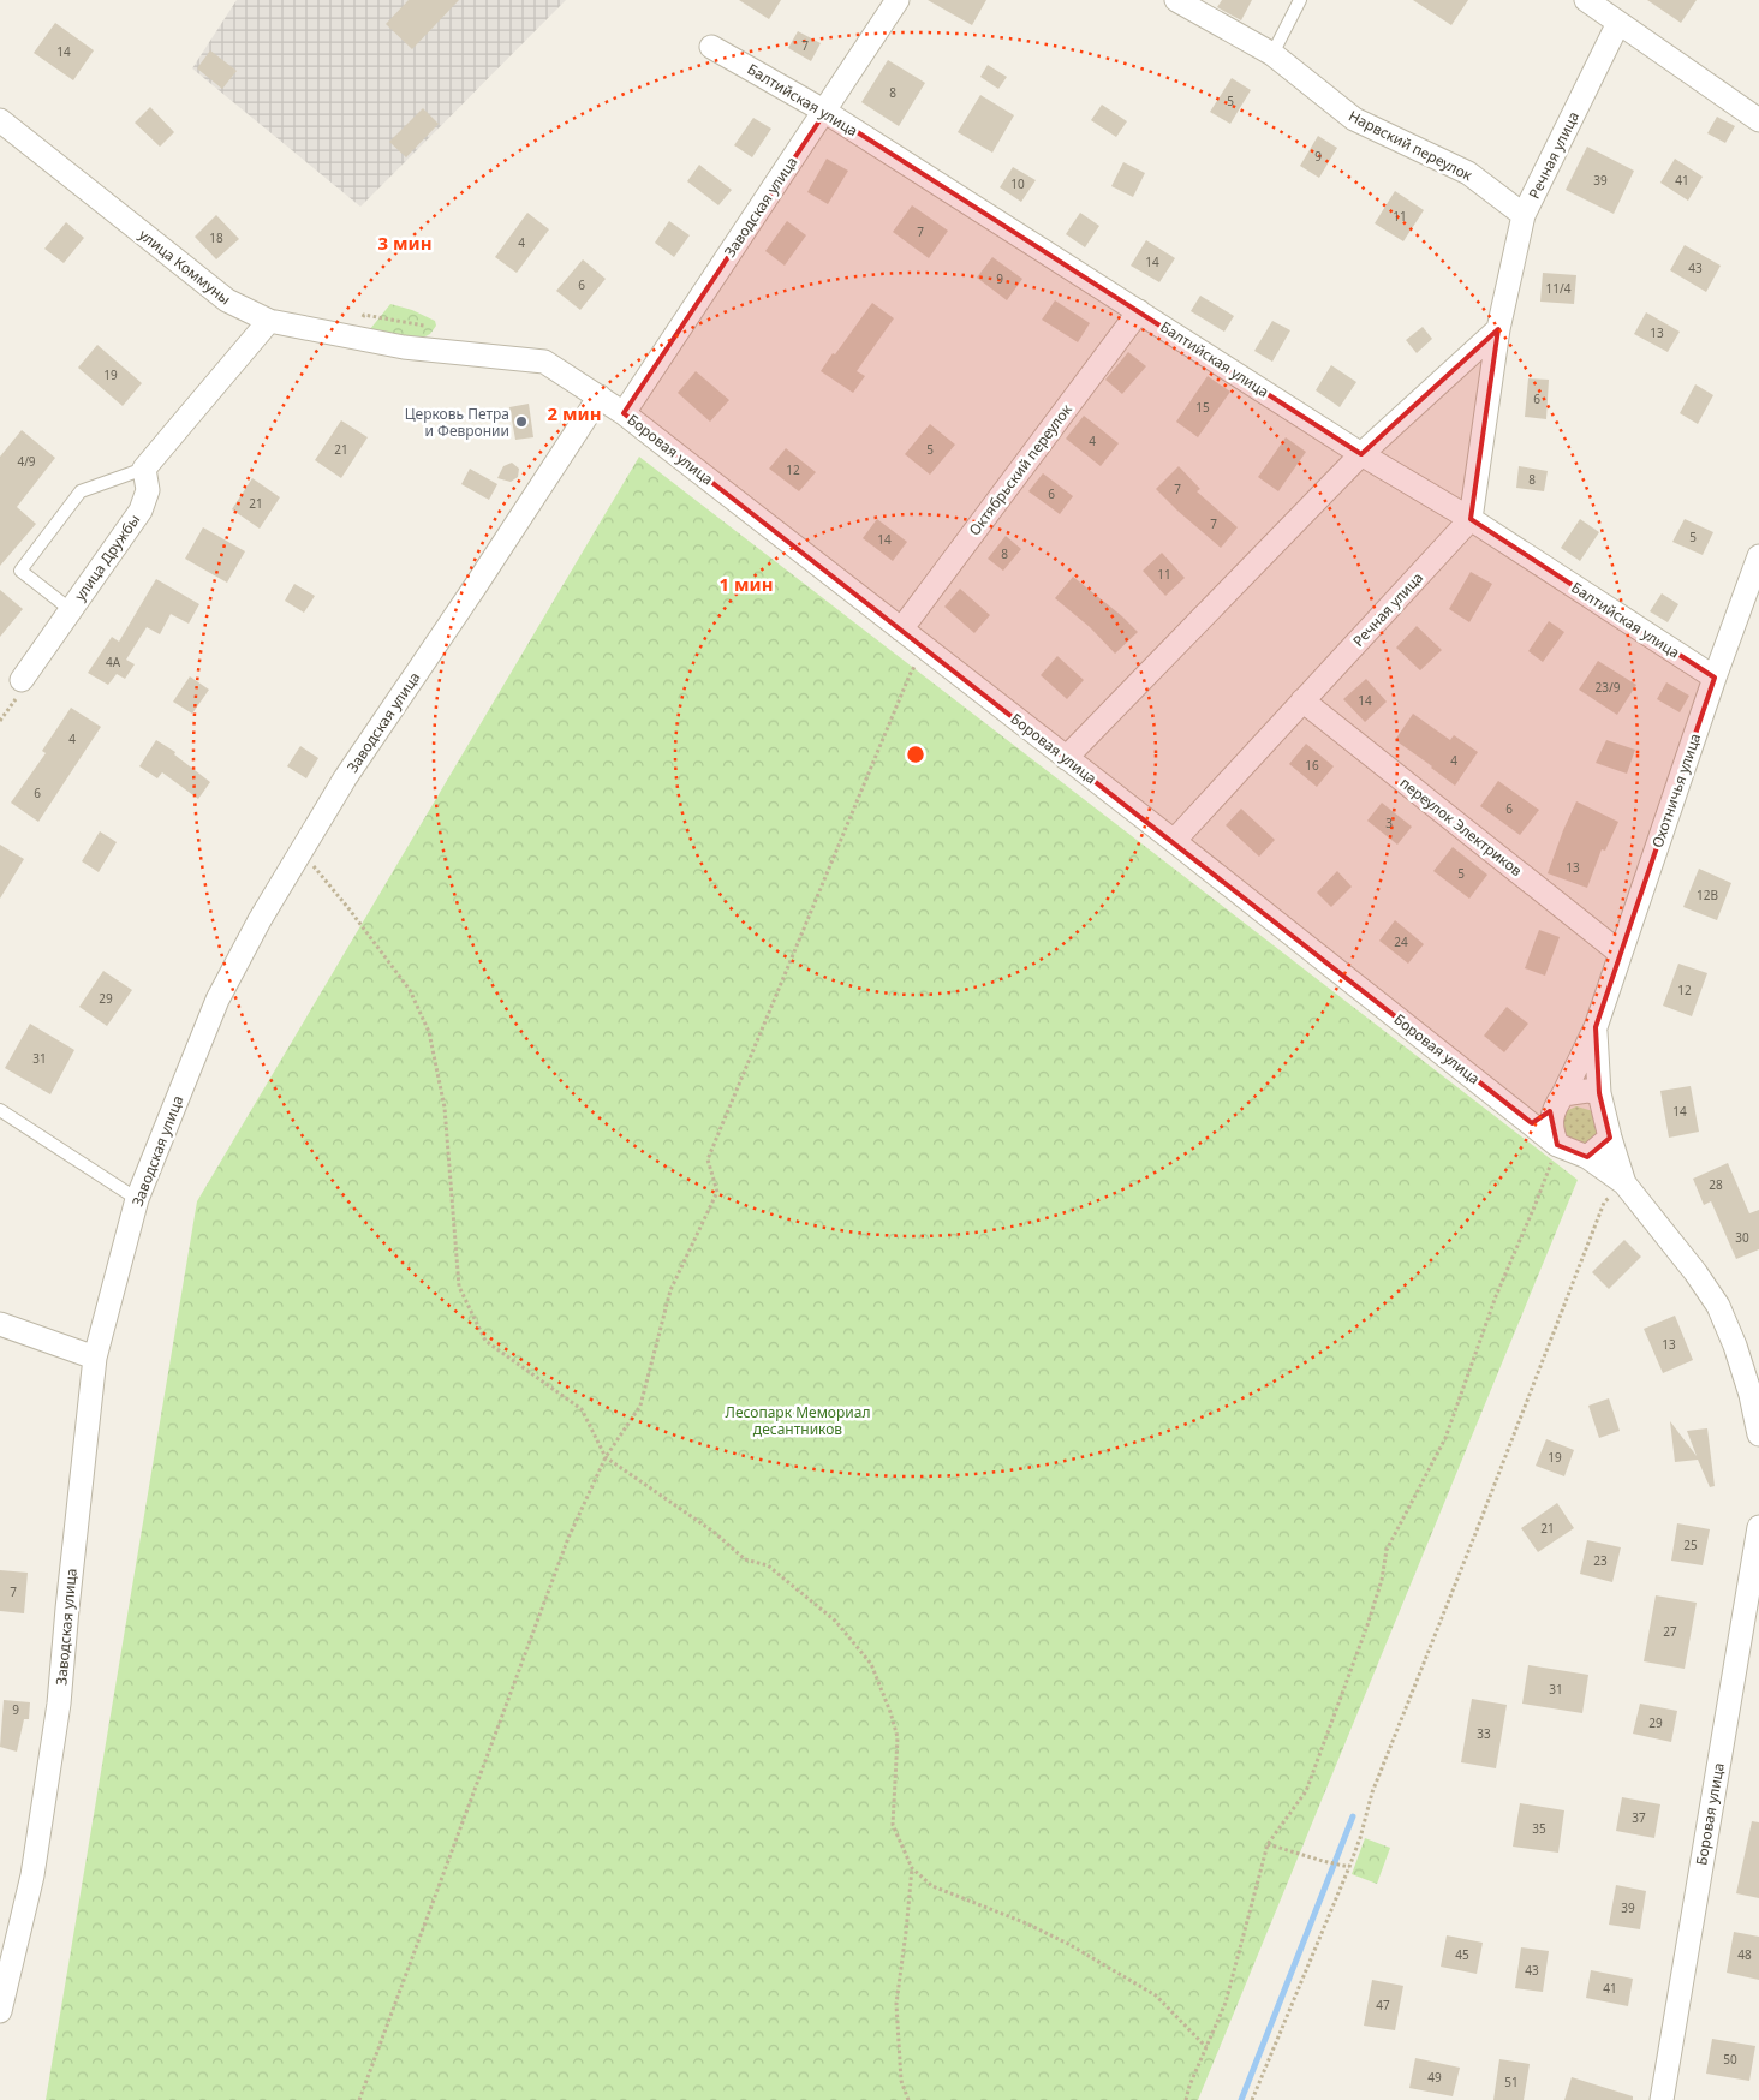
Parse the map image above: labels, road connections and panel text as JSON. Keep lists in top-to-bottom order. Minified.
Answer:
{"streets":{"street":["Балтийская улица","Нарвский переулок","Речная улица","Заводская улица","улица Коммуны","Боровая улица","Октябрьский переулок","улица Дружбы","Охотничья улица","переулок Электриков"]},"crossings":[["Балтийская улица","Речная улица"],["Балтийская улица","Заводская улица"],["Балтийская улица","Октябрьский переулок"],["Балтийская улица","Охотничья улица"],["Нарвский переулок","Речная улица"],["Речная улица","Боровая улица"],["Речная улица","переулок Электриков"],["Заводская улица","Боровая улица"],["улица Коммуны","Боровая улица"],["Боровая улица","Октябрьский переулок"],["Боровая улица","Охотничья улица"],["Охотничья улица","переулок Электриков"]],"parks":["Лесопарк Мемориал десантников"],"places":["Церковь Петра и Февронии"],"house_numbers":["7","14","8","5","9","39","41","10","11","7","18","4","14","43","9","6","11/4","13","19","6","15","4","21","5","4/9","12","8","7","6","21","7","5","14","8","11","4А","23/9","14","4","4","16","6","6","3","13","5","12В","24","12","29","31","14","28","30","13","19","21","25","23","7","27","31","9","29","33","37","35","39","45","48","43","41","47","50","49","51"],"rings":["3 мин","2 мин","1 мин"]}
